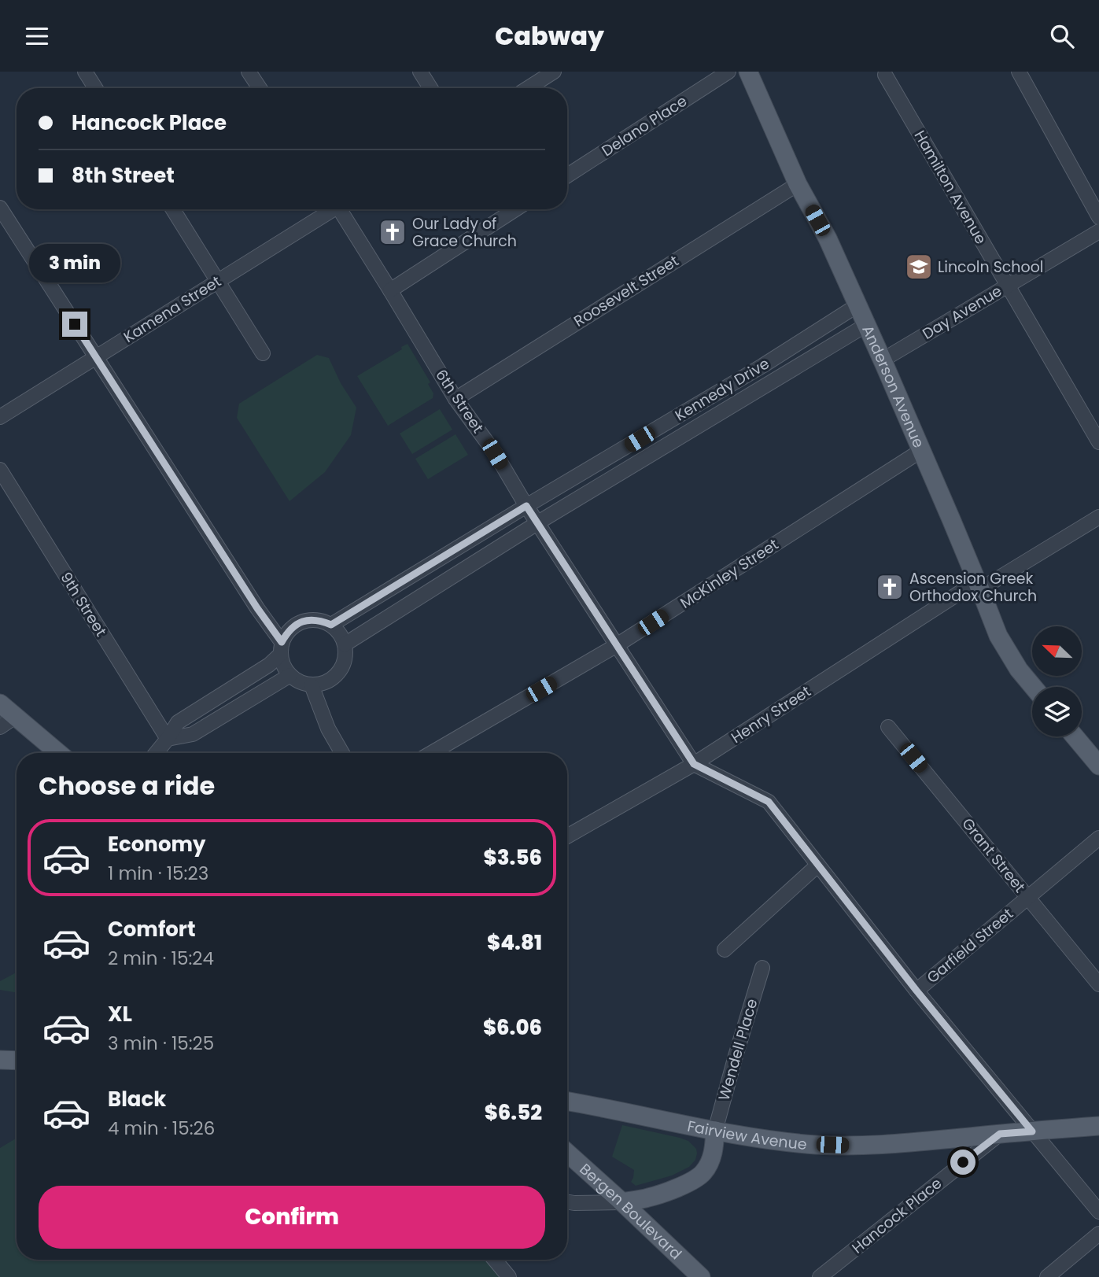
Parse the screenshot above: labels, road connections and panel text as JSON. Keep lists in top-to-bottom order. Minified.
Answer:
{"streets":{"main road":["Anderson Avenue","Fairview Avenue","Bergen Boulevard"],"street":["Delano Place","Hamilton Avenue","Roosevelt Street","Kamena Street","Day Avenue","Kennedy Drive","6th Street","McKinley Street","9th Street","Henry Street","Grant Street","Garfield Street","Wendell Place","Hancock Place"]},"crossings":[["Hamilton Avenue","Day Avenue"],["Roosevelt Street","Anderson Avenue"],["Roosevelt Street","6th Street"],["Day Avenue","Anderson Avenue"],["Anderson Avenue","Kennedy Drive"],["Anderson Avenue","McKinley Street"],["Anderson Avenue","Henry Street"],["Kennedy Drive","6th Street"],["6th Street","McKinley Street"],["6th Street","Henry Street"],["Grant Street","Garfield Street"],["Wendell Place","Fairview Avenue"],["Fairview Avenue","Hancock Place"]],"places":{"church":["Our Lady of Grace Church","Ascension Greek Orthodox Church"],"school or university":["Lincoln School"]},"north":"top left","page":{"header":"Cabway","banner":["Hancock Place","8th Street"],"bubble":"3 min","heading":"Choose a ride","list":[{"name":"Economy","note":"1 min · 15:23","value":"$3.56"},{"name":"Comfort","note":"2 min · 15:24","value":"$4.81"},{"name":"XL","note":"3 min · 15:25","value":"$6.06"},{"name":"Black","note":"4 min · 15:26","value":"$6.52"}],"buttons":"Confirm"}}
